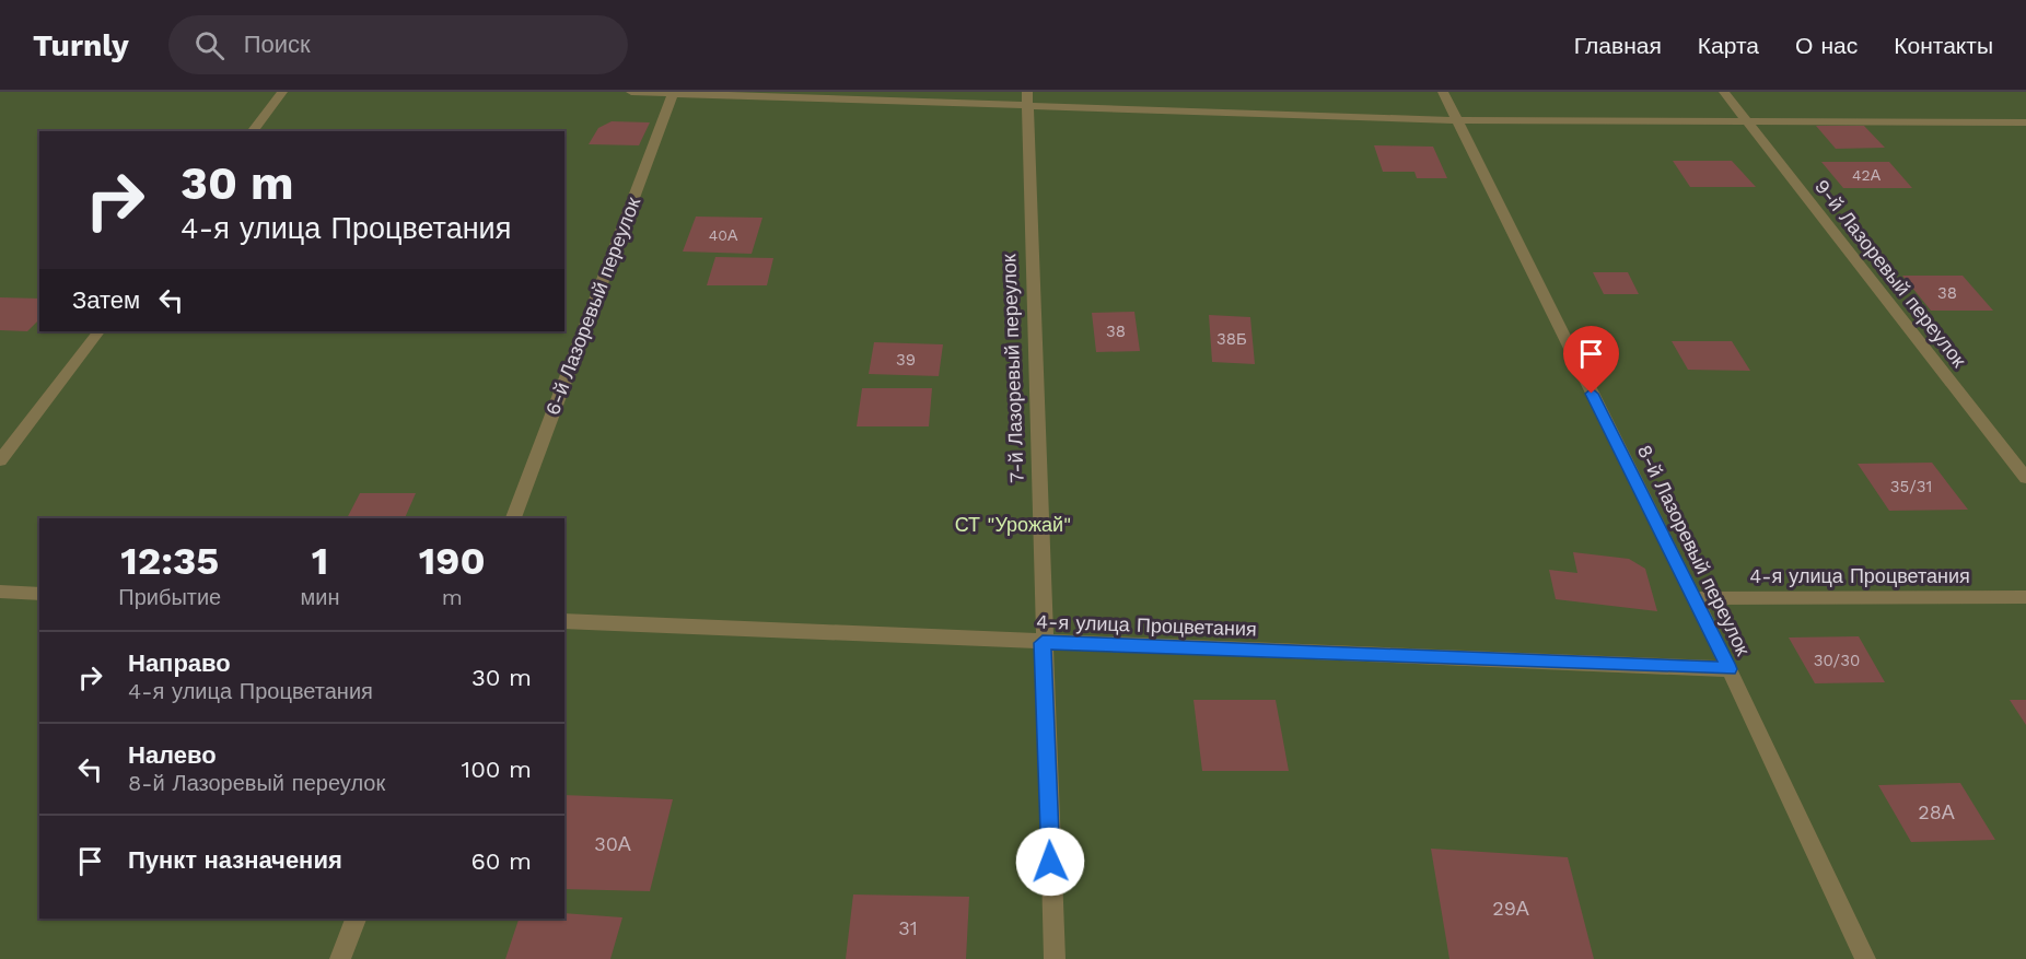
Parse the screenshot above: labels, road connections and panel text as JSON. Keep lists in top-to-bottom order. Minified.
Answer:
{"streets":{"lane":["9-й Лазоревый переулок","6-й Лазоревый переулок","7-й Лазоревый переулок","8-й Лазоревый переулок","4-я улица Процветания"]},"crossings":[["7-й Лазоревый переулок","4-я улица Процветания"],["8-й Лазоревый переулок","4-я улица Процветания"]],"parks":["СТ \"Урожай\""],"house_numbers":["42А","40А","38","38","38Б","39","35/31","30/30","28А","30А","29А","31"],"page":{"header":"Turnly","search":"Поиск","nav":["Главная","Карта","О нас","Контакты"],"turn":["30 m","4-я улица Процветания"],"then":"Затем","eta":["12:35","Прибытие","1","мин","190","m"],"list":[{"name":"Направо","note":"4-я улица Процветания","value":"30 m"},{"name":"Налево","note":"8-й Лазоревый переулок","value":"100 m"},{"name":"Пункт назначения","value":"60 m"}]}}
